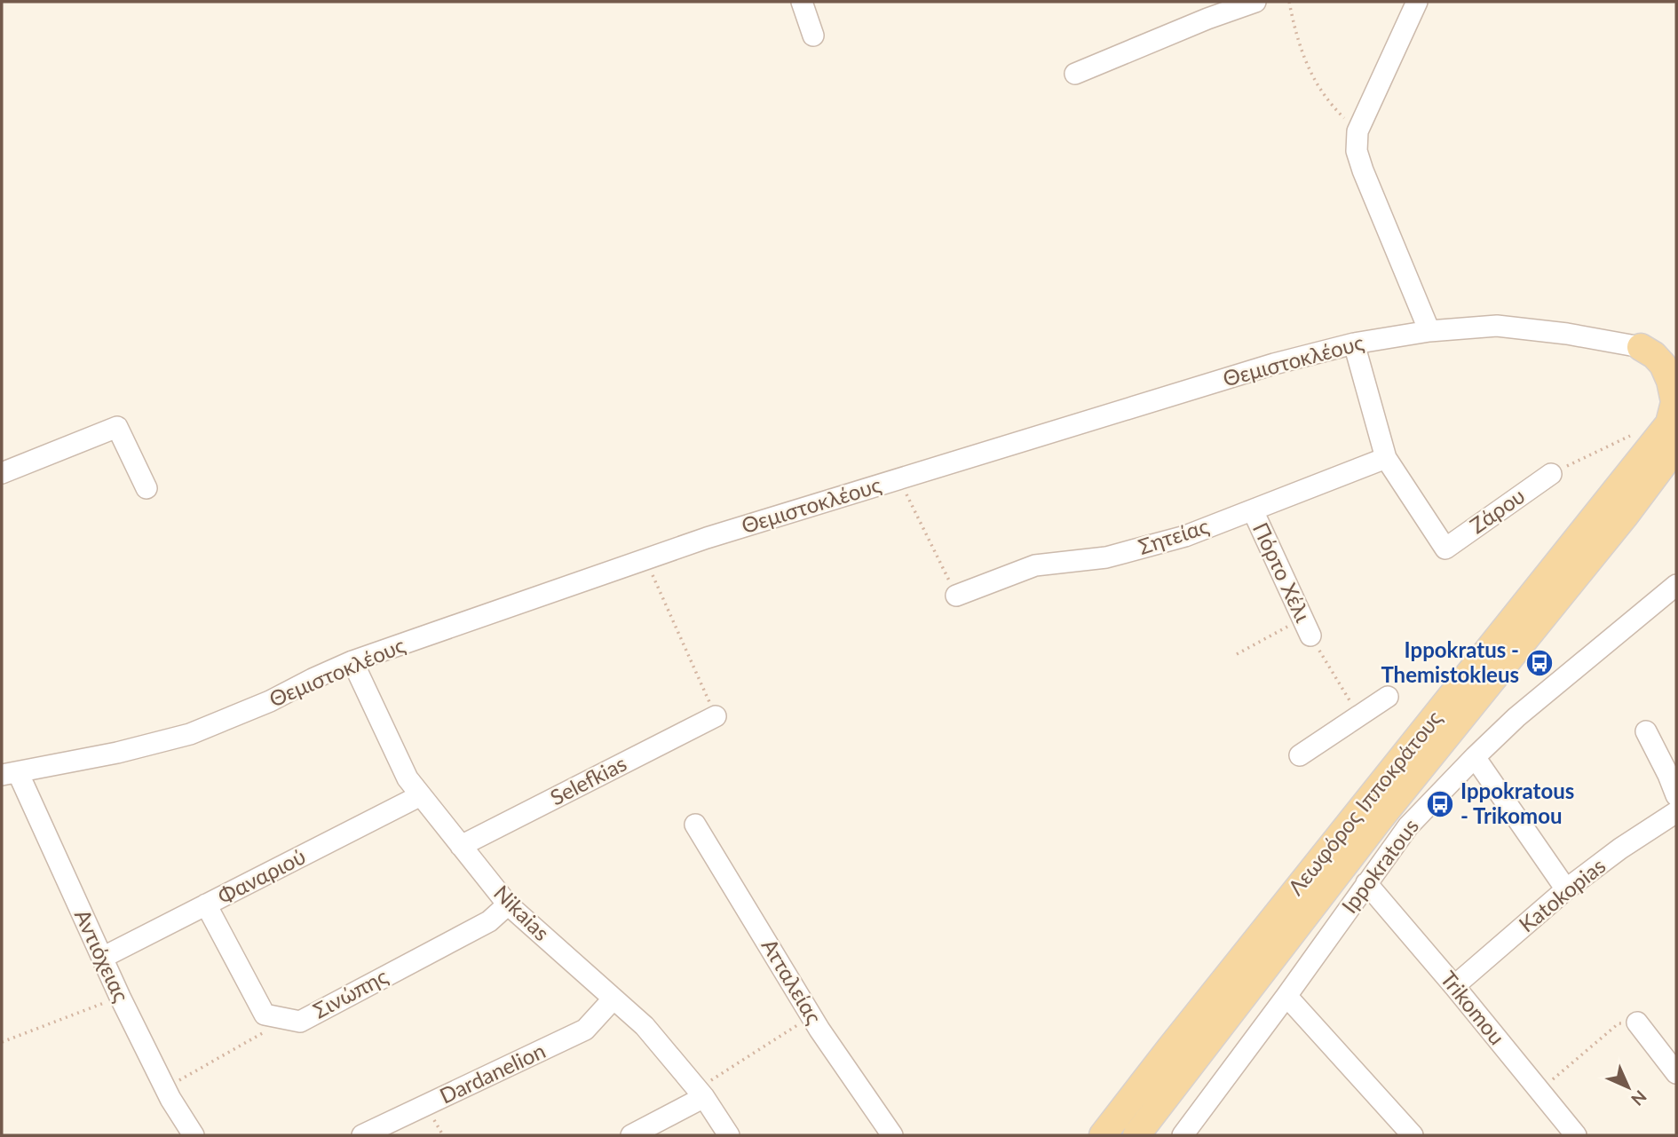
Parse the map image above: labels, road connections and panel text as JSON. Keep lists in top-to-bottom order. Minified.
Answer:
{"streets":{"main road":["Λεωφόρος Ιπποκράτους"],"street":["Θεμιστοκλέους","Ζάρου","Σητείας","Πόρτο Χέλι","Selefkias","Ippokratous","Φαναριού","Katokopias","Nikaias","Αντιόχειας","Ατταλείας","Σινώπης","Trikomou","Dardanelion"]},"crossings":[["Θεμιστοκλέους","Nikaias"],["Θεμιστοκλέους","Αντιόχειας"],["Ζάρου","Σητείας"],["Σητείας","Πόρτο Χέλι"],["Selefkias","Nikaias"],["Ippokratous","Trikomou"],["Φαναριού","Nikaias"],["Φαναριού","Αντιόχειας"],["Φαναριού","Σινώπης"],["Katokopias","Trikomou"],["Nikaias","Σινώπης"],["Nikaias","Dardanelion"]],"places":{"bus stop":["Ippokratus - Themistokleus","Ippokratous - Trikomou"]},"north":"bottom right"}
